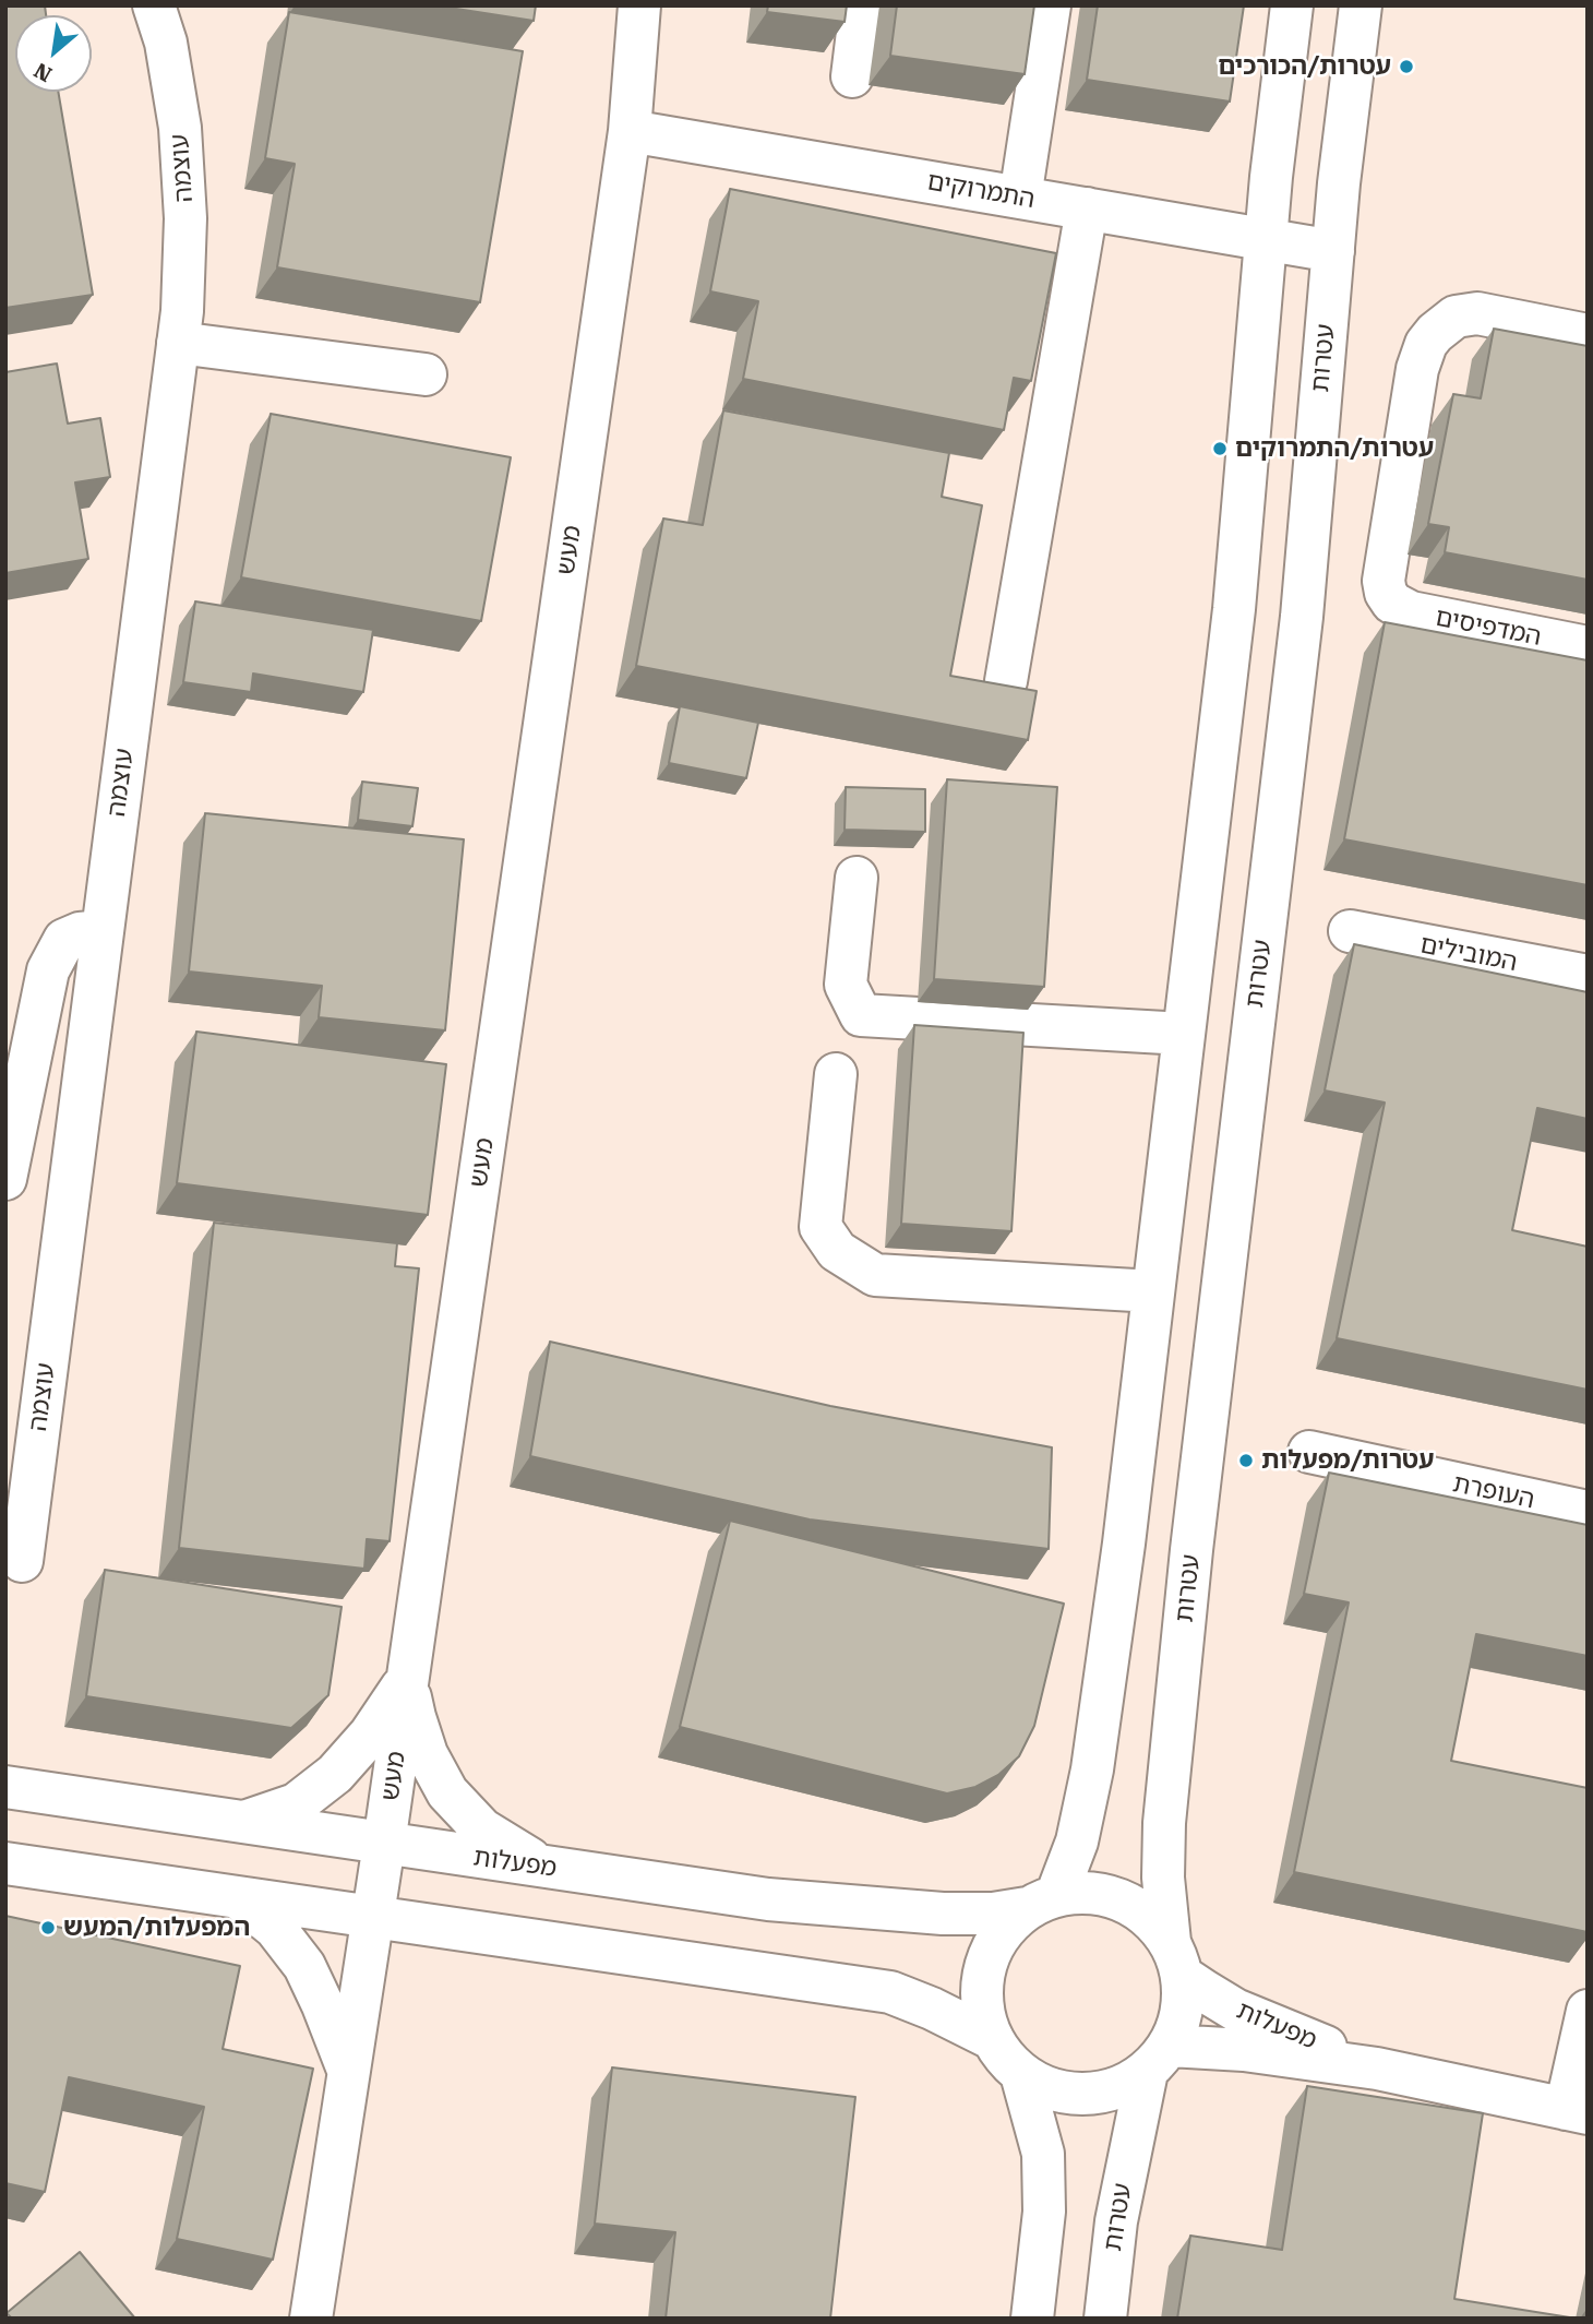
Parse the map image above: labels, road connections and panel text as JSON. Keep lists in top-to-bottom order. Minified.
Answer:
{"streets":{"street":["עוצמה","התמרוקים","עטרות","מעש","המדפיסים","המובילים","העופרת","מפעלות"]},"crossings":[["התמרוקים","עטרות"],["התמרוקים","מעש"],["עטרות","מפעלות"],["מעש","מפעלות"]],"places":["עטרות/הכורכים","עטרות/התמרוקים","עטרות/מפעלות","המפעלות/המעש"],"north":"bottom left"}
